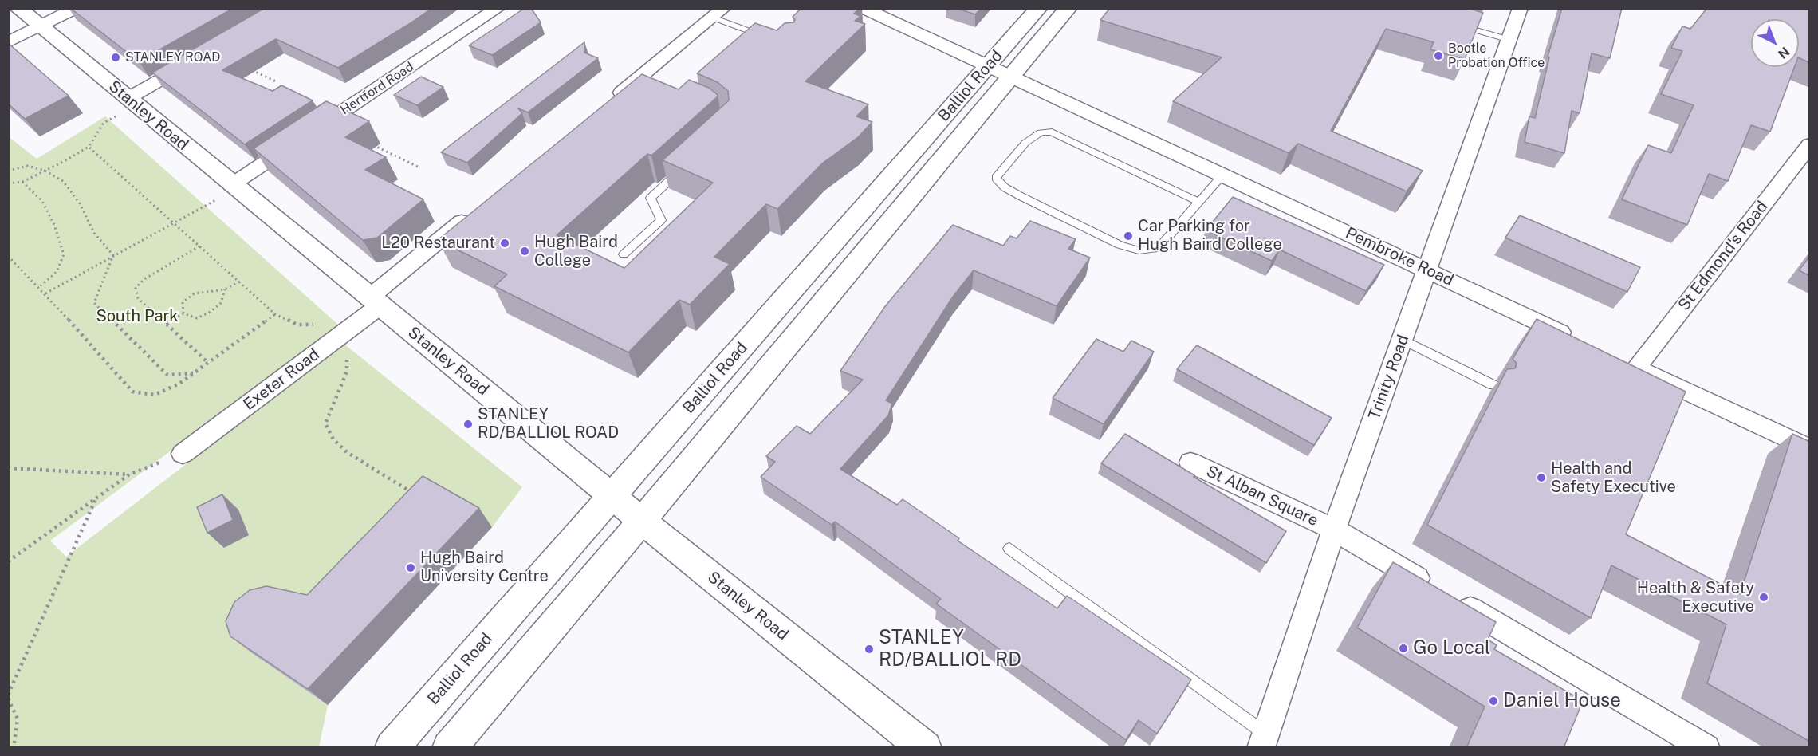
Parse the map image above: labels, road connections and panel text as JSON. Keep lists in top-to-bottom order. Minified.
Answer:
{"streets":{"main road":["Balliol Road","Stanley Road"],"street":["Hertford Road","St Edmond's Road","Pembroke Road","Trinity Road","Exeter Road","St Alban Square"]},"crossings":[["Balliol Road","Stanley Road"],["Balliol Road","Pembroke Road"],["Hertford Road","Stanley Road"],["Stanley Road","Exeter Road"],["Pembroke Road","Trinity Road"],["Trinity Road","St Alban Square"]],"parks":["South Park"],"places":["Bootle Probation Office","STANLEY ROAD","Car Parking for Hugh Baird College","L20 Restaurant","Hugh Baird College","STANLEY RD/BALLIOL ROAD","Health and Safety Executive","Hugh Baird University Centre","Health & Safety Executive","Go Local","STANLEY RD/BALLIOL RD","Daniel House"],"north":"bottom right"}
